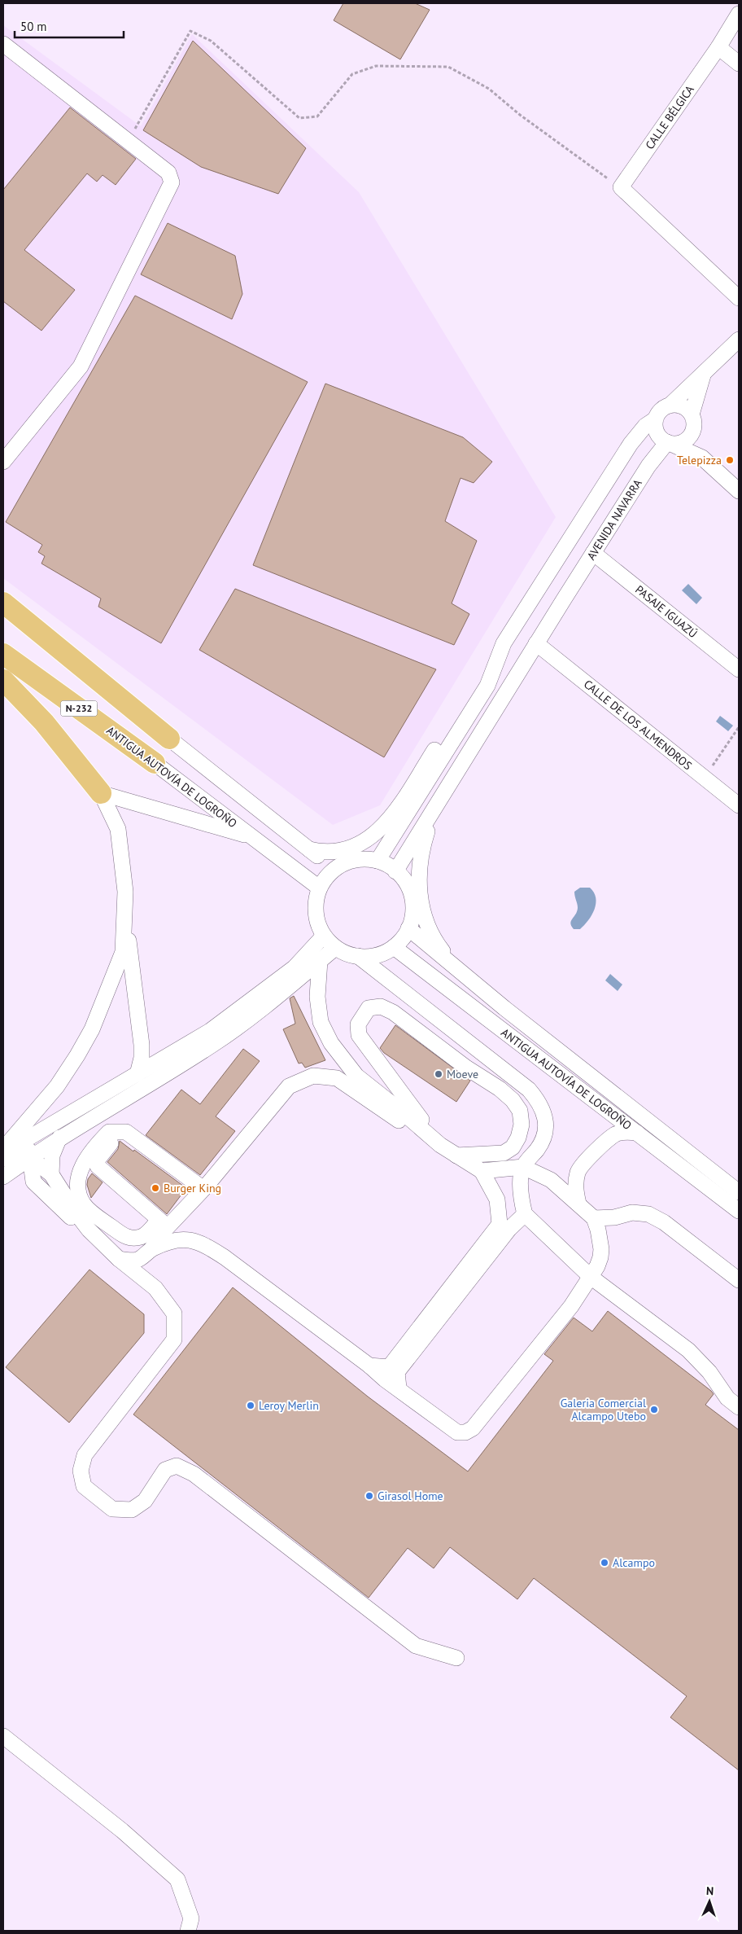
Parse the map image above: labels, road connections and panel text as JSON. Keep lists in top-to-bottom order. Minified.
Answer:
{"streets":{"highway":["N-232","ANTIGUA AUTOVÍA DE LOGROÑO"],"street":["CALLE BÉLGICA","AVENIDA NAVARRA","PASAJE IGUAZÚ","CALLE DE LOS ALMENDROS"]},"crossings":[["AVENIDA NAVARRA","PASAJE IGUAZÚ"],["AVENIDA NAVARRA","CALLE DE LOS ALMENDROS"]],"places":["Telepizza","Moeve","Burger King","Leroy Merlin","Galeria Comercial Alcampo Utebo","Girasol Home","Alcampo"],"scale_bar":"50 m","north":"top"}
